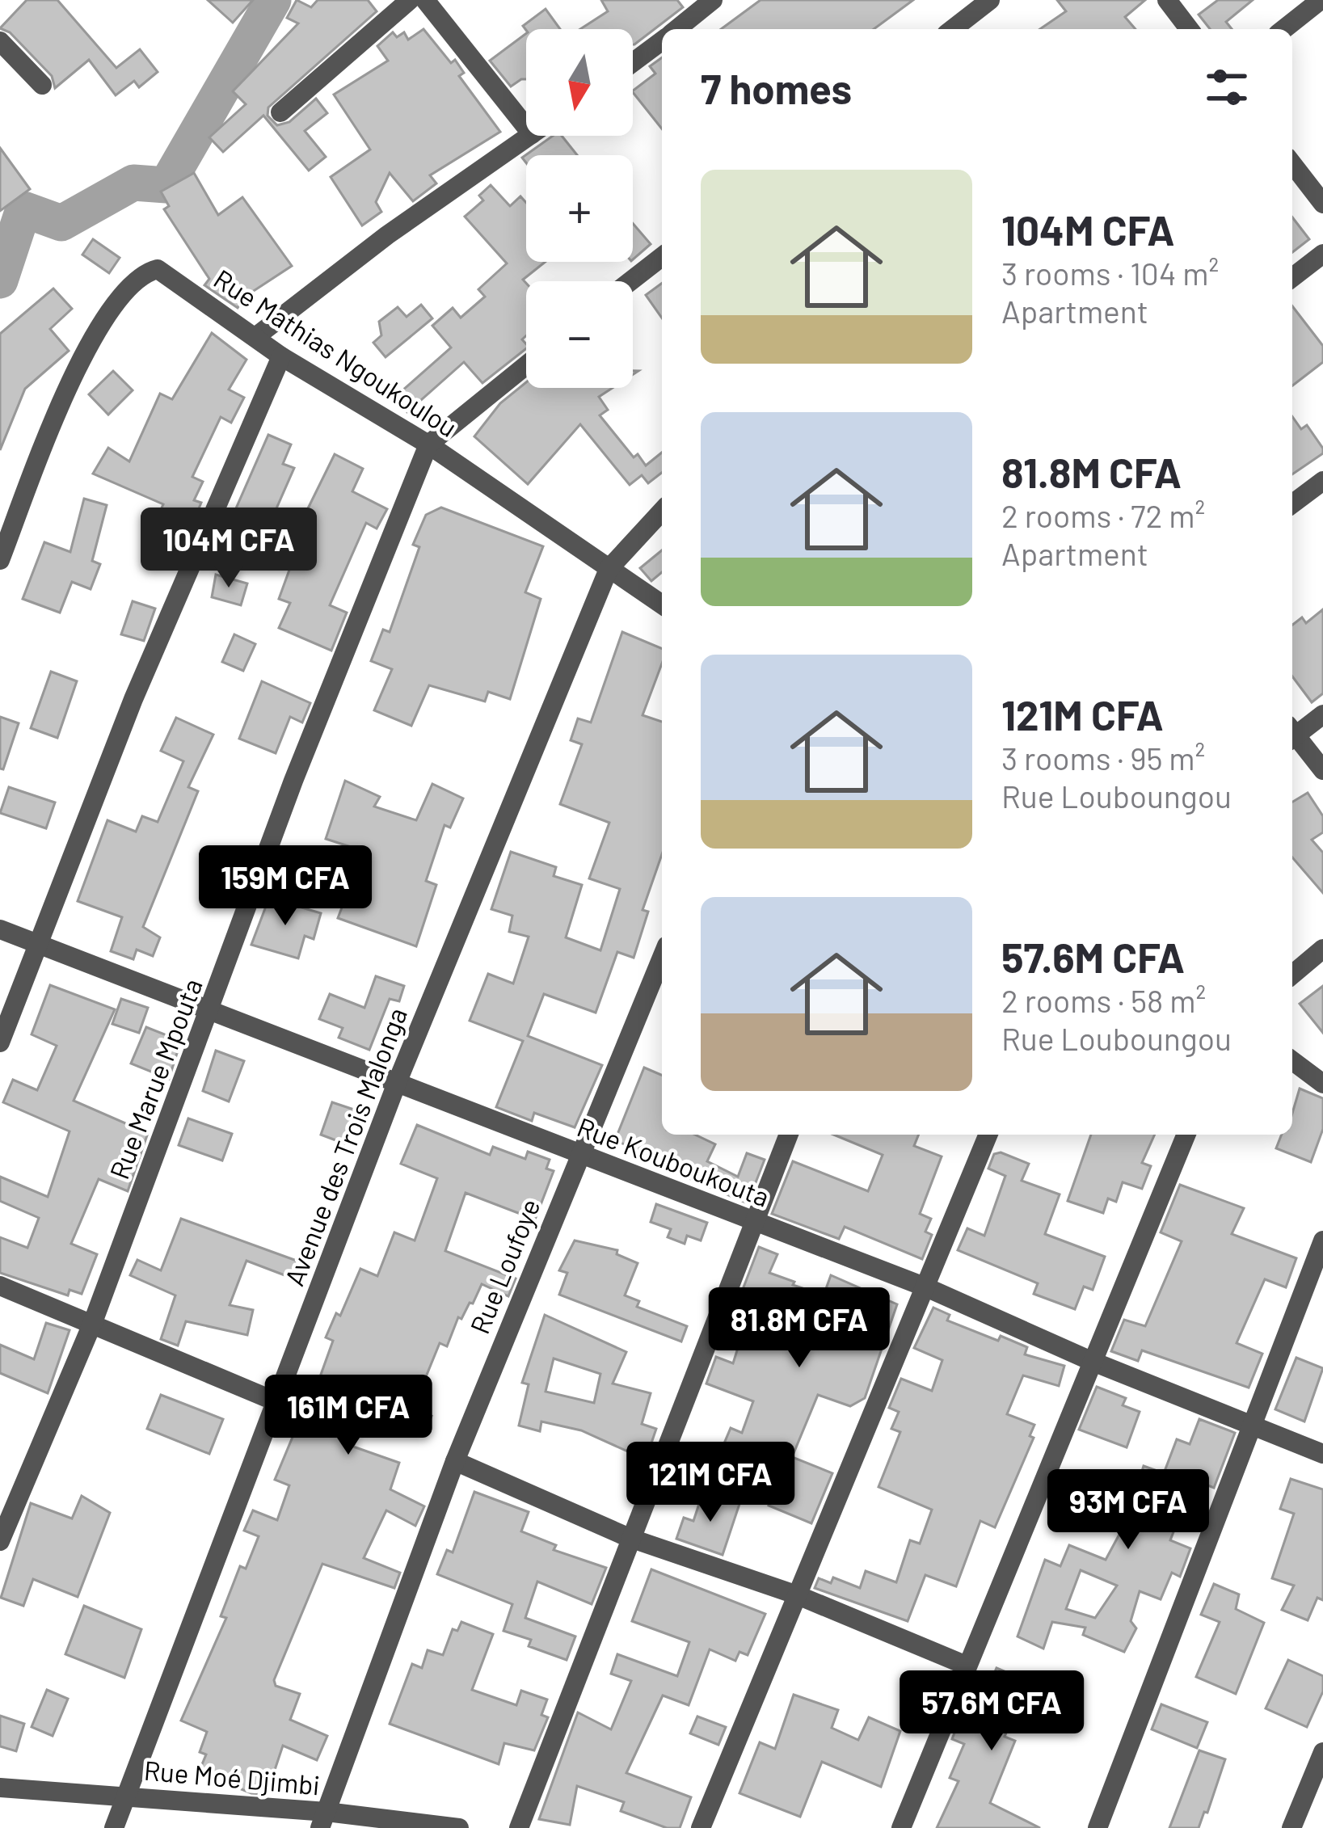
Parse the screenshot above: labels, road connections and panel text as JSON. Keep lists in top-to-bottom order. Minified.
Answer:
{"streets":{"street":["Rue Mathias Ngoukoulou","Rue Marue Mpouta","Avenue des Trois Malonga","Rue Kouboukouta","Rue Loufoye","Rue Moé Djimbi"]},"crossings":[["Rue Mathias Ngoukoulou","Rue Marue Mpouta"],["Rue Mathias Ngoukoulou","Avenue des Trois Malonga"],["Rue Marue Mpouta","Rue Kouboukouta"],["Avenue des Trois Malonga","Rue Kouboukouta"],["Avenue des Trois Malonga","Rue Moé Djimbi"],["Rue Kouboukouta","Rue Loufoye"],["Rue Loufoye","Rue Moé Djimbi"]],"north":"bottom","page":{"map_buttons":["+","−"],"heading":"7 homes","list":[{"name":"104M CFA","note":"3 rooms · 104 m² · Apartment"},{"name":"81.8M CFA","note":"2 rooms · 72 m² · Apartment"},{"name":"121M CFA","note":"3 rooms · 95 m² · Rue Louboungou"},{"name":"57.6M CFA","note":"2 rooms · 58 m² · Rue Louboungou"}],"price":["104M CFA","159M CFA","81.8M CFA","161M CFA","121M CFA","93M CFA","57.6M CFA"]}}
